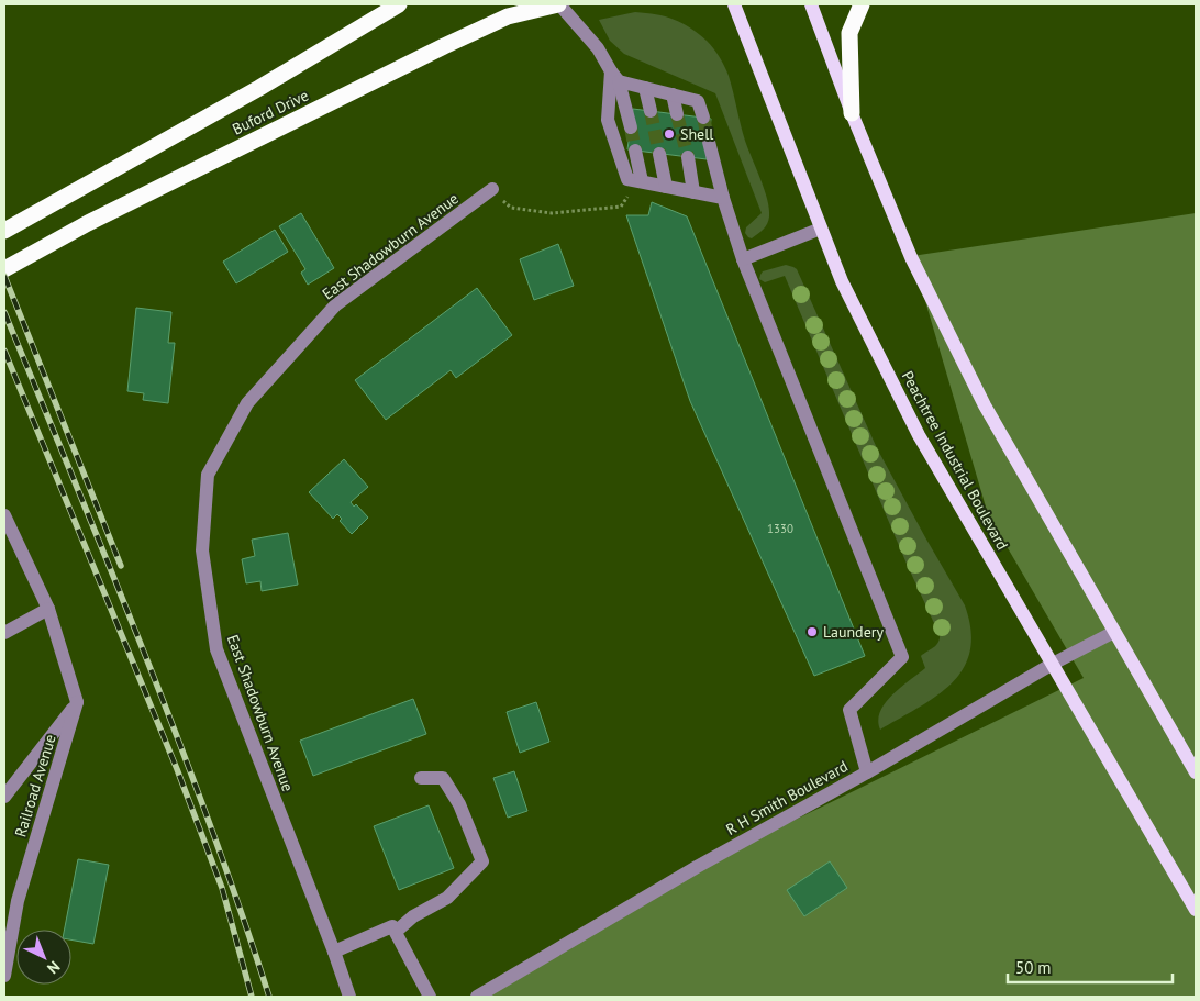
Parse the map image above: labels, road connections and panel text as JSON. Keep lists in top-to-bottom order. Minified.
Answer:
{"streets":{"highway":["Buford Drive"],"main road":["Peachtree Industrial Boulevard"],"street":["East Shadowburn Avenue","Railroad Avenue","R H Smith Boulevard"]},"crossings":[["Peachtree Industrial Boulevard","R H Smith Boulevard"]],"places":["Shell","Laundery"],"house_numbers":["1330"],"scale_bar":"50 m","north":"bottom right"}
